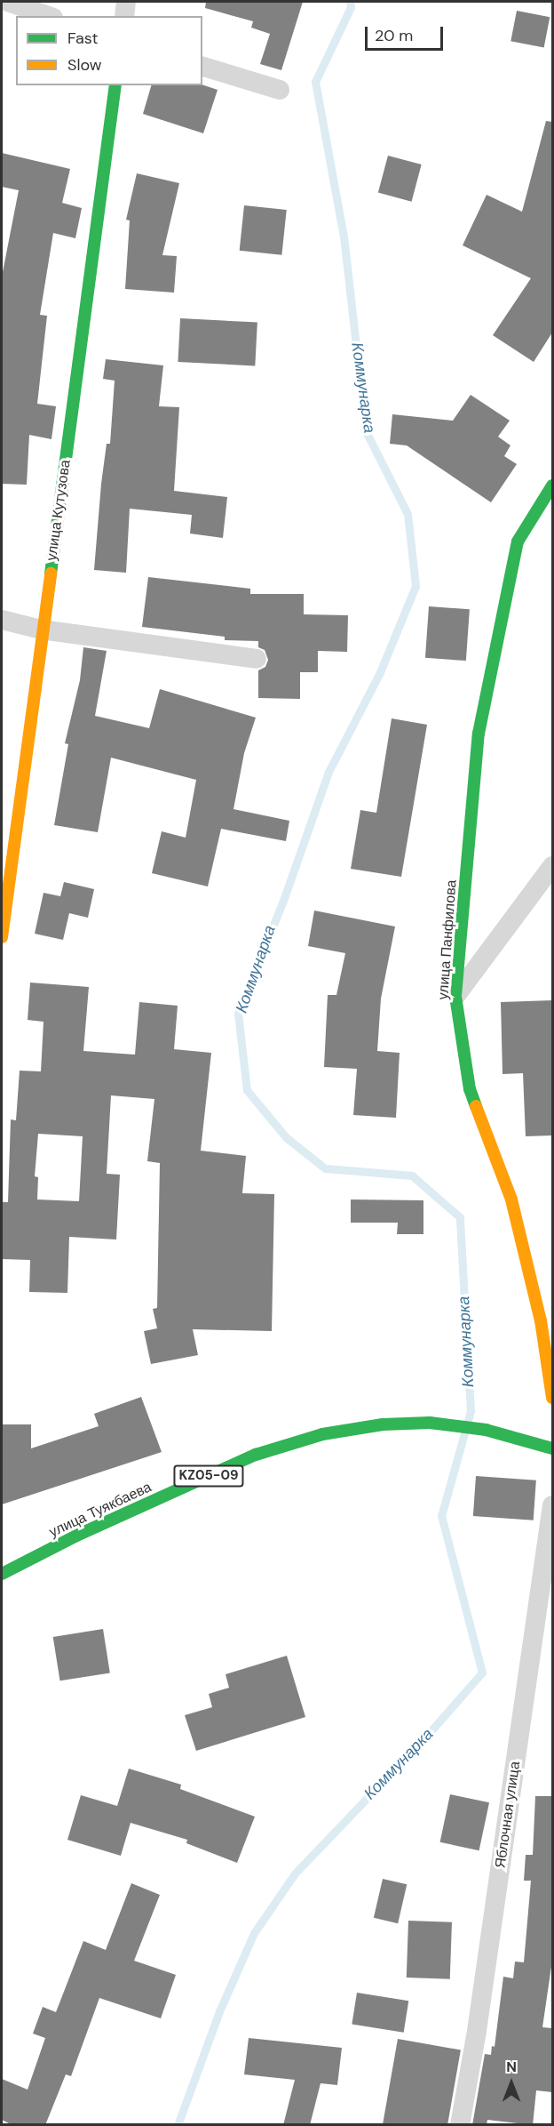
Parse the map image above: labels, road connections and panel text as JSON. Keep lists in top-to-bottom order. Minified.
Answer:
{"streets":{"street":["улица Кутузова","улица Панфилова","KZ05-09","улица Туякбаева","Яблочная улица"]},"water":["Коммунарка"],"legend":["Fast","Slow"],"scale_bar":"20 m","north":"top"}
